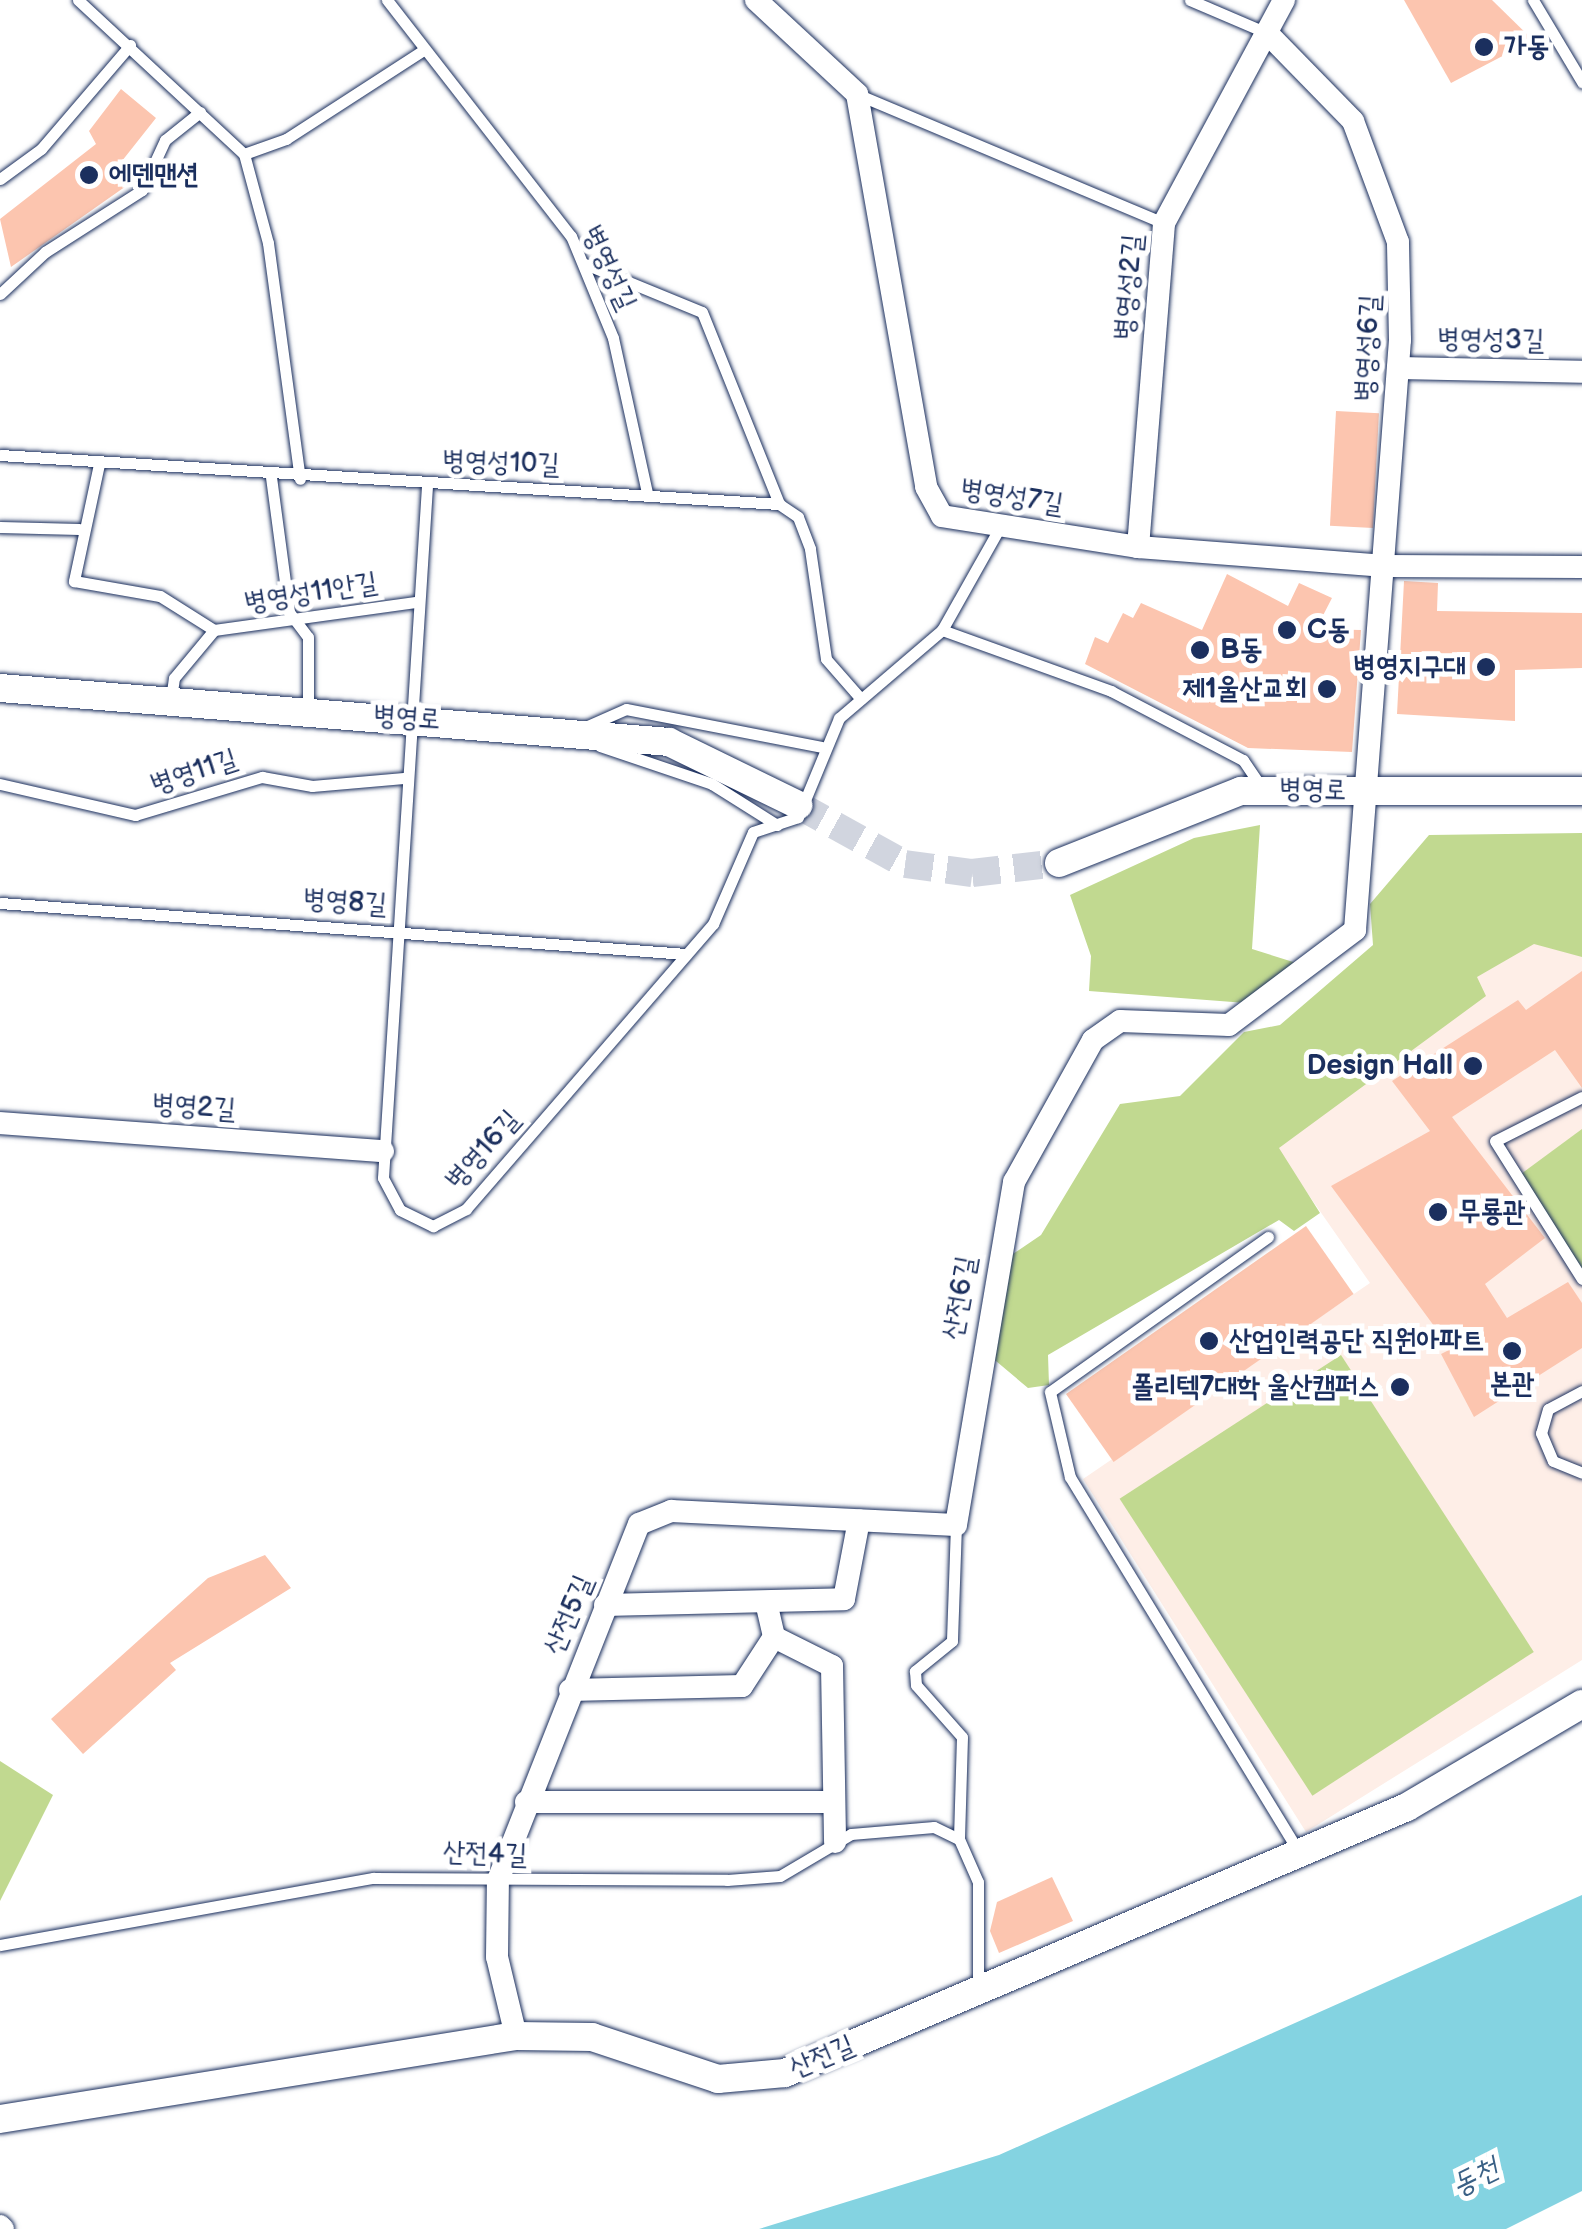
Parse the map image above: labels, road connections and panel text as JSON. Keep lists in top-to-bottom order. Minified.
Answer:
{"streets":{"street":["병영성2길","병영성3길","병영성6길","병영성7길","병영로","병영2길","산전6길","산전5길","산전길"],"lane":["병영성길","병영성10길","병영성11안길","병영11길","병영8길","병영16길","산전4길"]},"crossings":[["병영성길","병영성10길"],["병영성2길","병영성6길"],["병영성2길","병영성7길"],["병영성3길","병영성6길"],["병영성6길","병영성7길"],["병영성6길","병영로"],["병영성6길","산전6길"],["병영성10길","병영성11안길"],["병영성10길","병영16길"],["병영성11안길","병영로"],["병영성11안길","병영16길"],["병영로","병영16길"],["병영로","산전6길"],["병영11길","병영16길"],["병영8길","병영16길"],["병영2길","병영16길"],["산전6길","산전5길"],["산전6길","산전4길"],["산전6길","산전길"],["산전5길","산전4길"],["산전5길","산전길"]],"water":["동천"],"places":["가동","에덴맨션","C동","B동","병영지구대","제1울산교회","Design Hall","무룡관","산업인력공단 직원아파트","본관","폴리텍7대학 울산캠퍼스"]}
